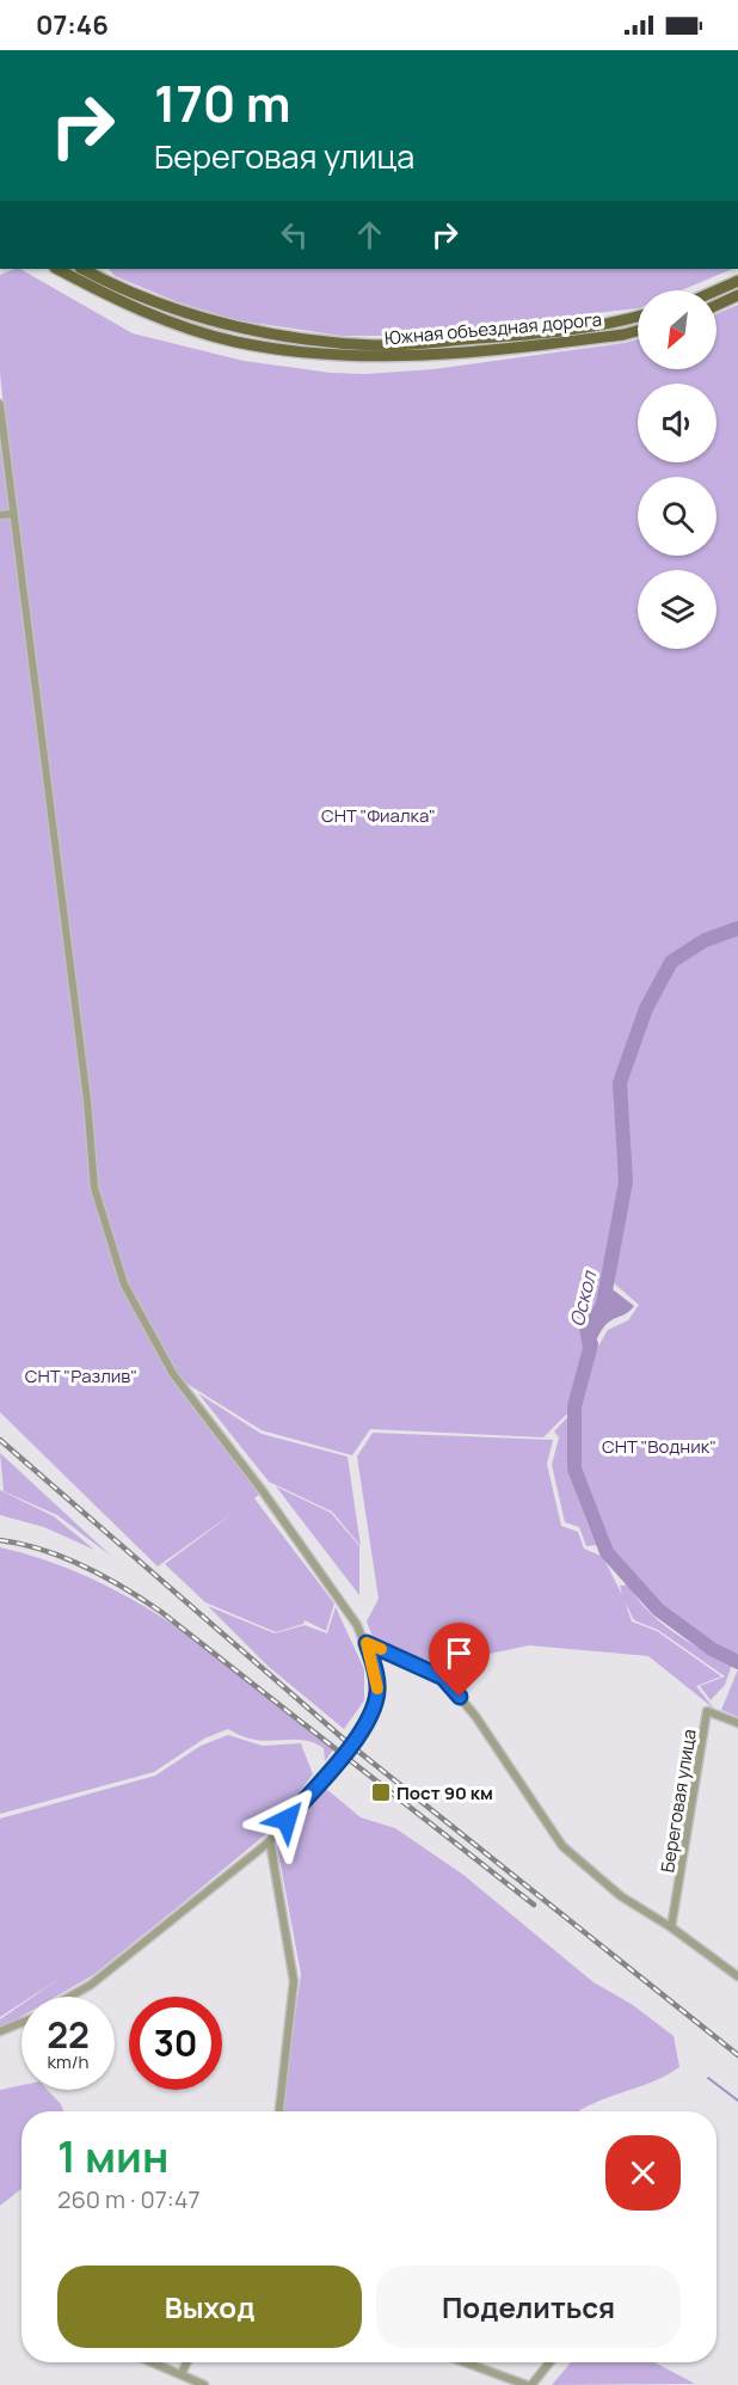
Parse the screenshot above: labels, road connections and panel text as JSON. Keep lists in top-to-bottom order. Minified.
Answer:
{"streets":{"main road":["Южная объездная дорога"],"street":["Береговая улица"]},"water":["Оскол"],"parks":["СНТ \"Фиалка\"","СНТ \"Разлив\"","СНТ \"Водник\""],"places":{"transit":["Пост 90 км"]},"north":"bottom left","page":{"status":"07:46","turn":["170 m","Береговая улица"],"speed":"22 km/h","limit":"30","heading":["1 мин","260 m · 07:47"],"buttons":["Выход","Поделиться"]}}
